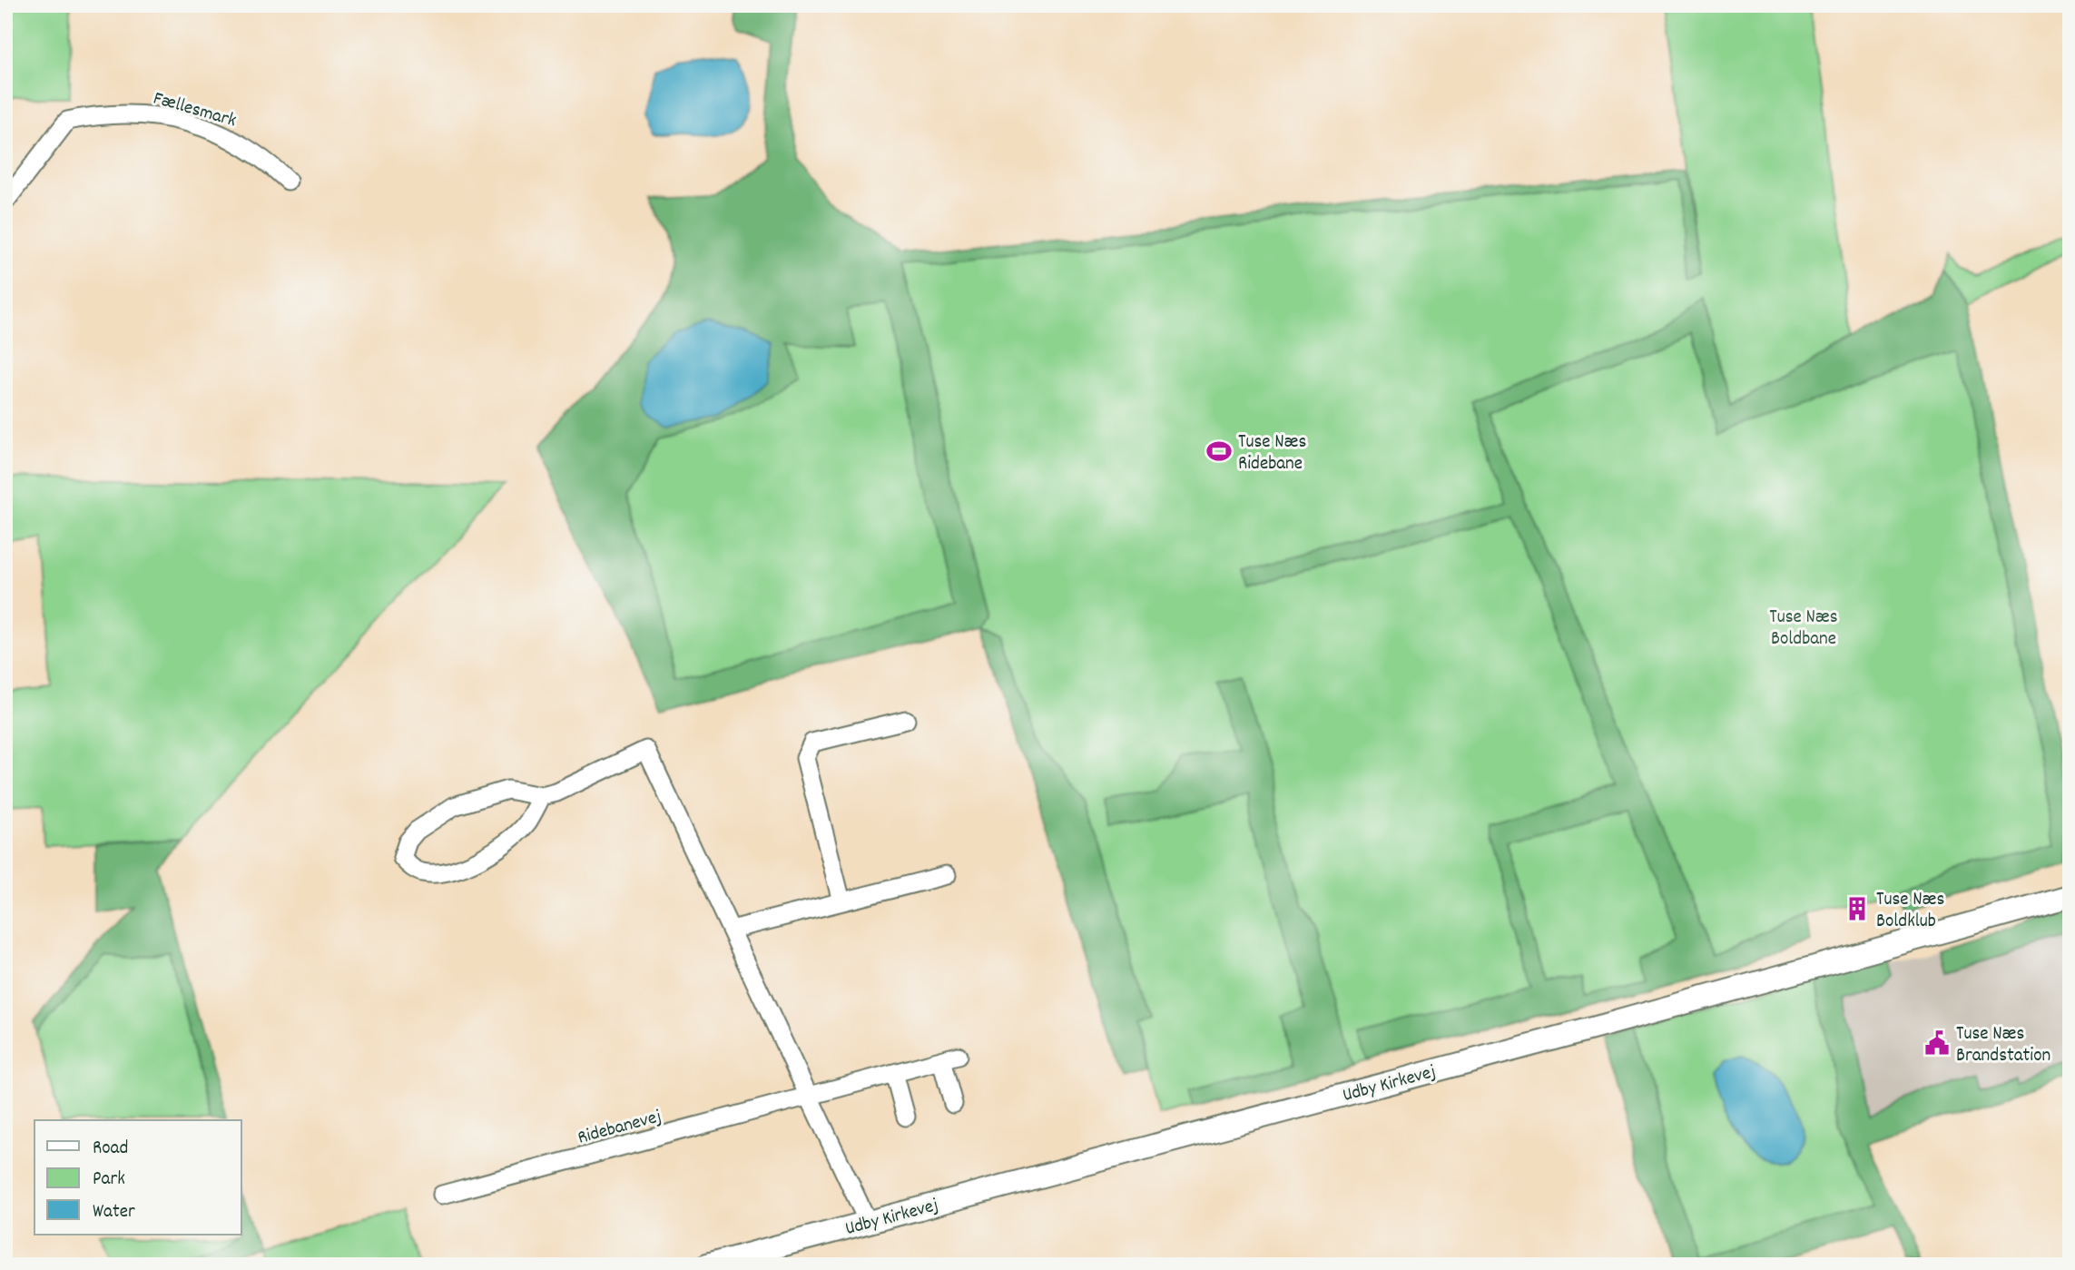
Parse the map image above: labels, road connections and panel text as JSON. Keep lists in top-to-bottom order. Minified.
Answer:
{"streets":{"street":["Fællesmark","Udby Kirkevej","Ridebanevej"]},"parks":["Tuse Næs Boldbane"],"places":{"sports":["Tuse Næs Ridebane"],"building":["Tuse Næs Boldklub"],"public building":["Tuse Næs Brandstation"]},"legend":["Road","Park","Water"]}
